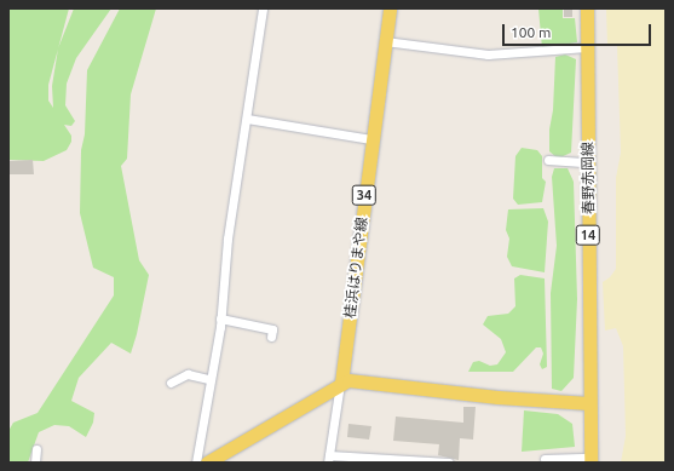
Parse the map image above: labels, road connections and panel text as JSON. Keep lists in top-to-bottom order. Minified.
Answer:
{"streets":{"main road":["春野赤岡線","34","14","桂浜はりまや線"]},"scale_bar":"100 m"}
